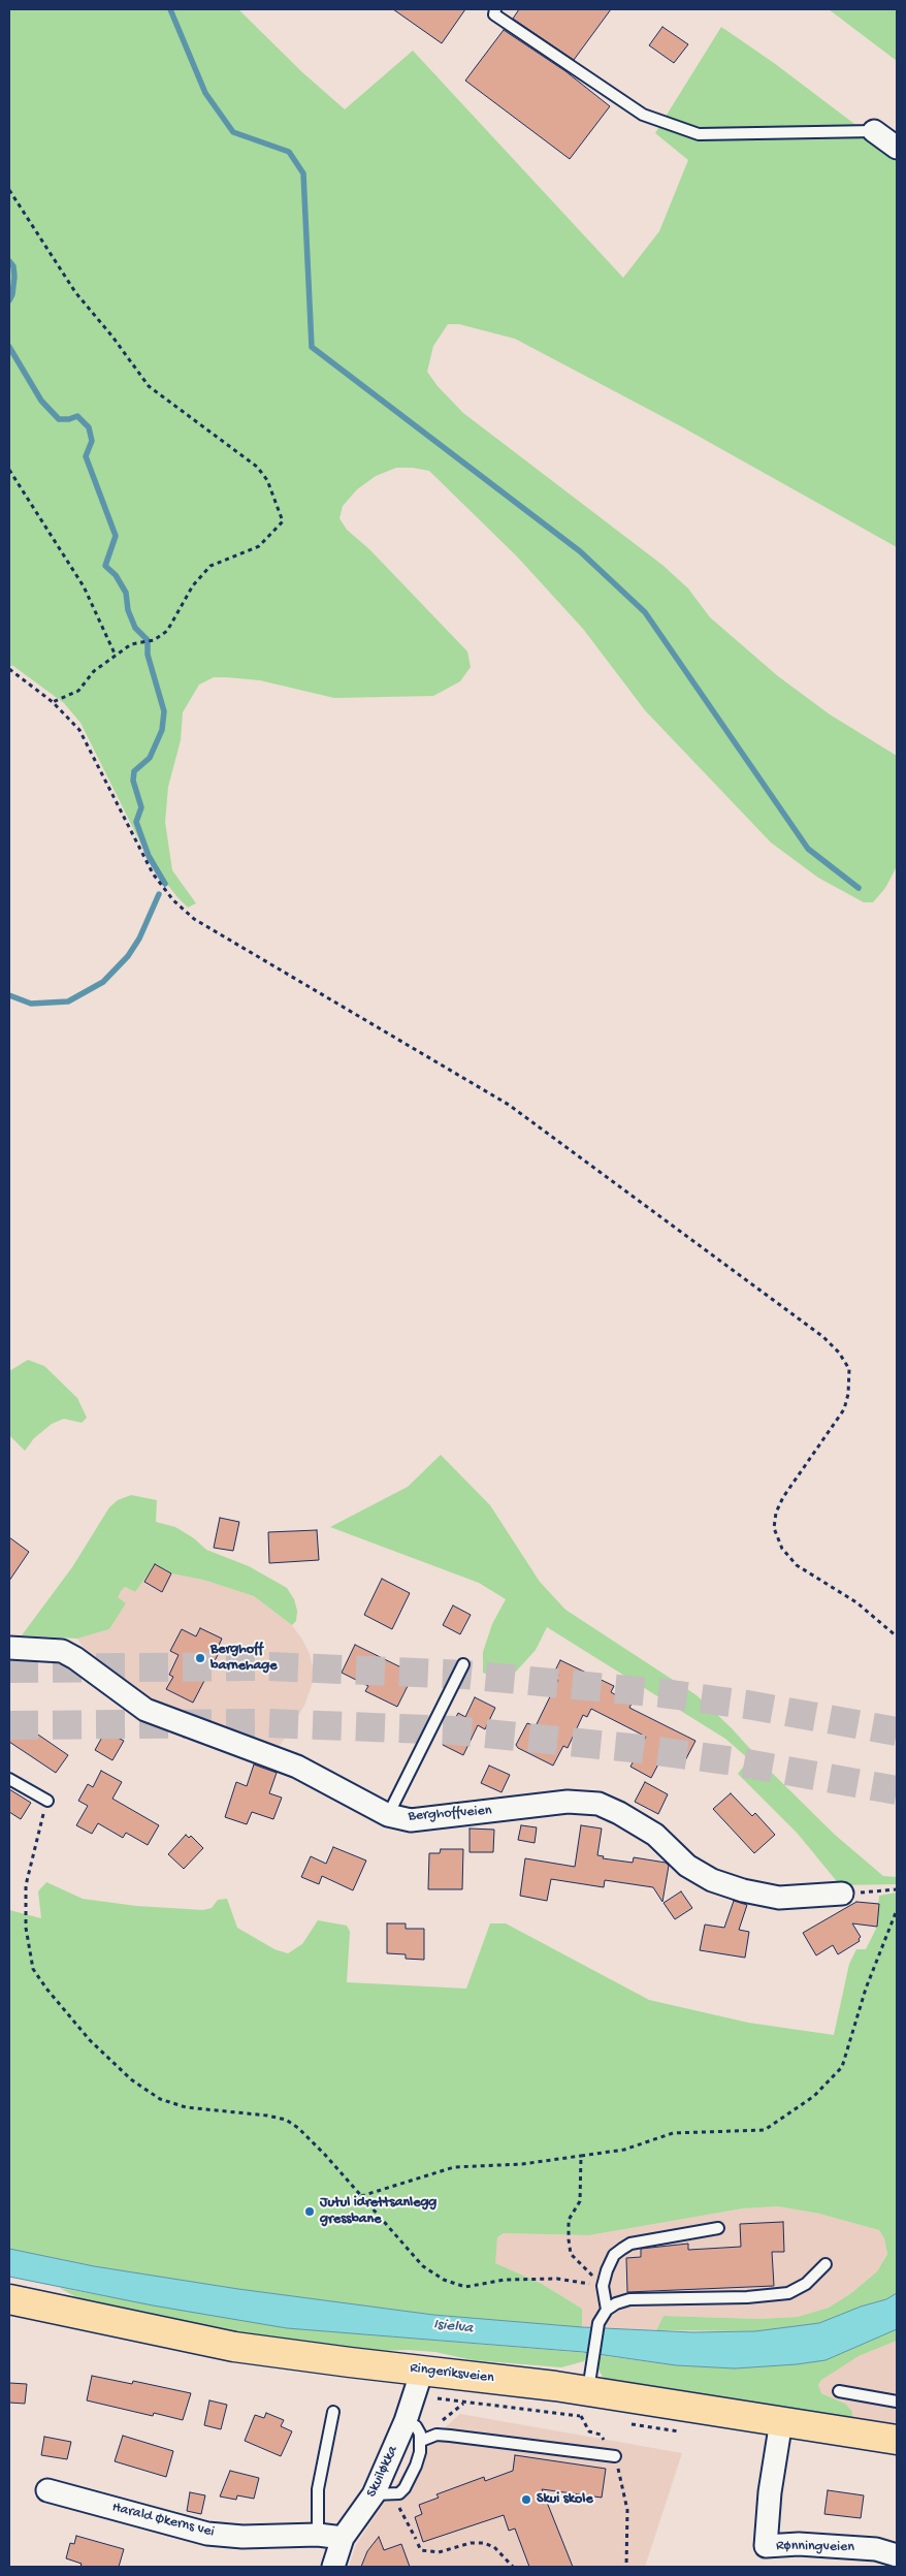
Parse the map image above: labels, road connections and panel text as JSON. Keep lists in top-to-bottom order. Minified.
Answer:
{"streets":{"main road":["Ringeriksveien"],"street":["Berghoffveien","Skuiløkka","Harald Økerns vei","Rønningveien"]},"crossings":[["Ringeriksveien","Skuiløkka"],["Ringeriksveien","Rønningveien"],["Skuiløkka","Harald Økerns vei"]],"water":["Isielva"],"places":["Berghoff barnehage","Jutul idrettsanlegg gressbane","Skui skole"]}
